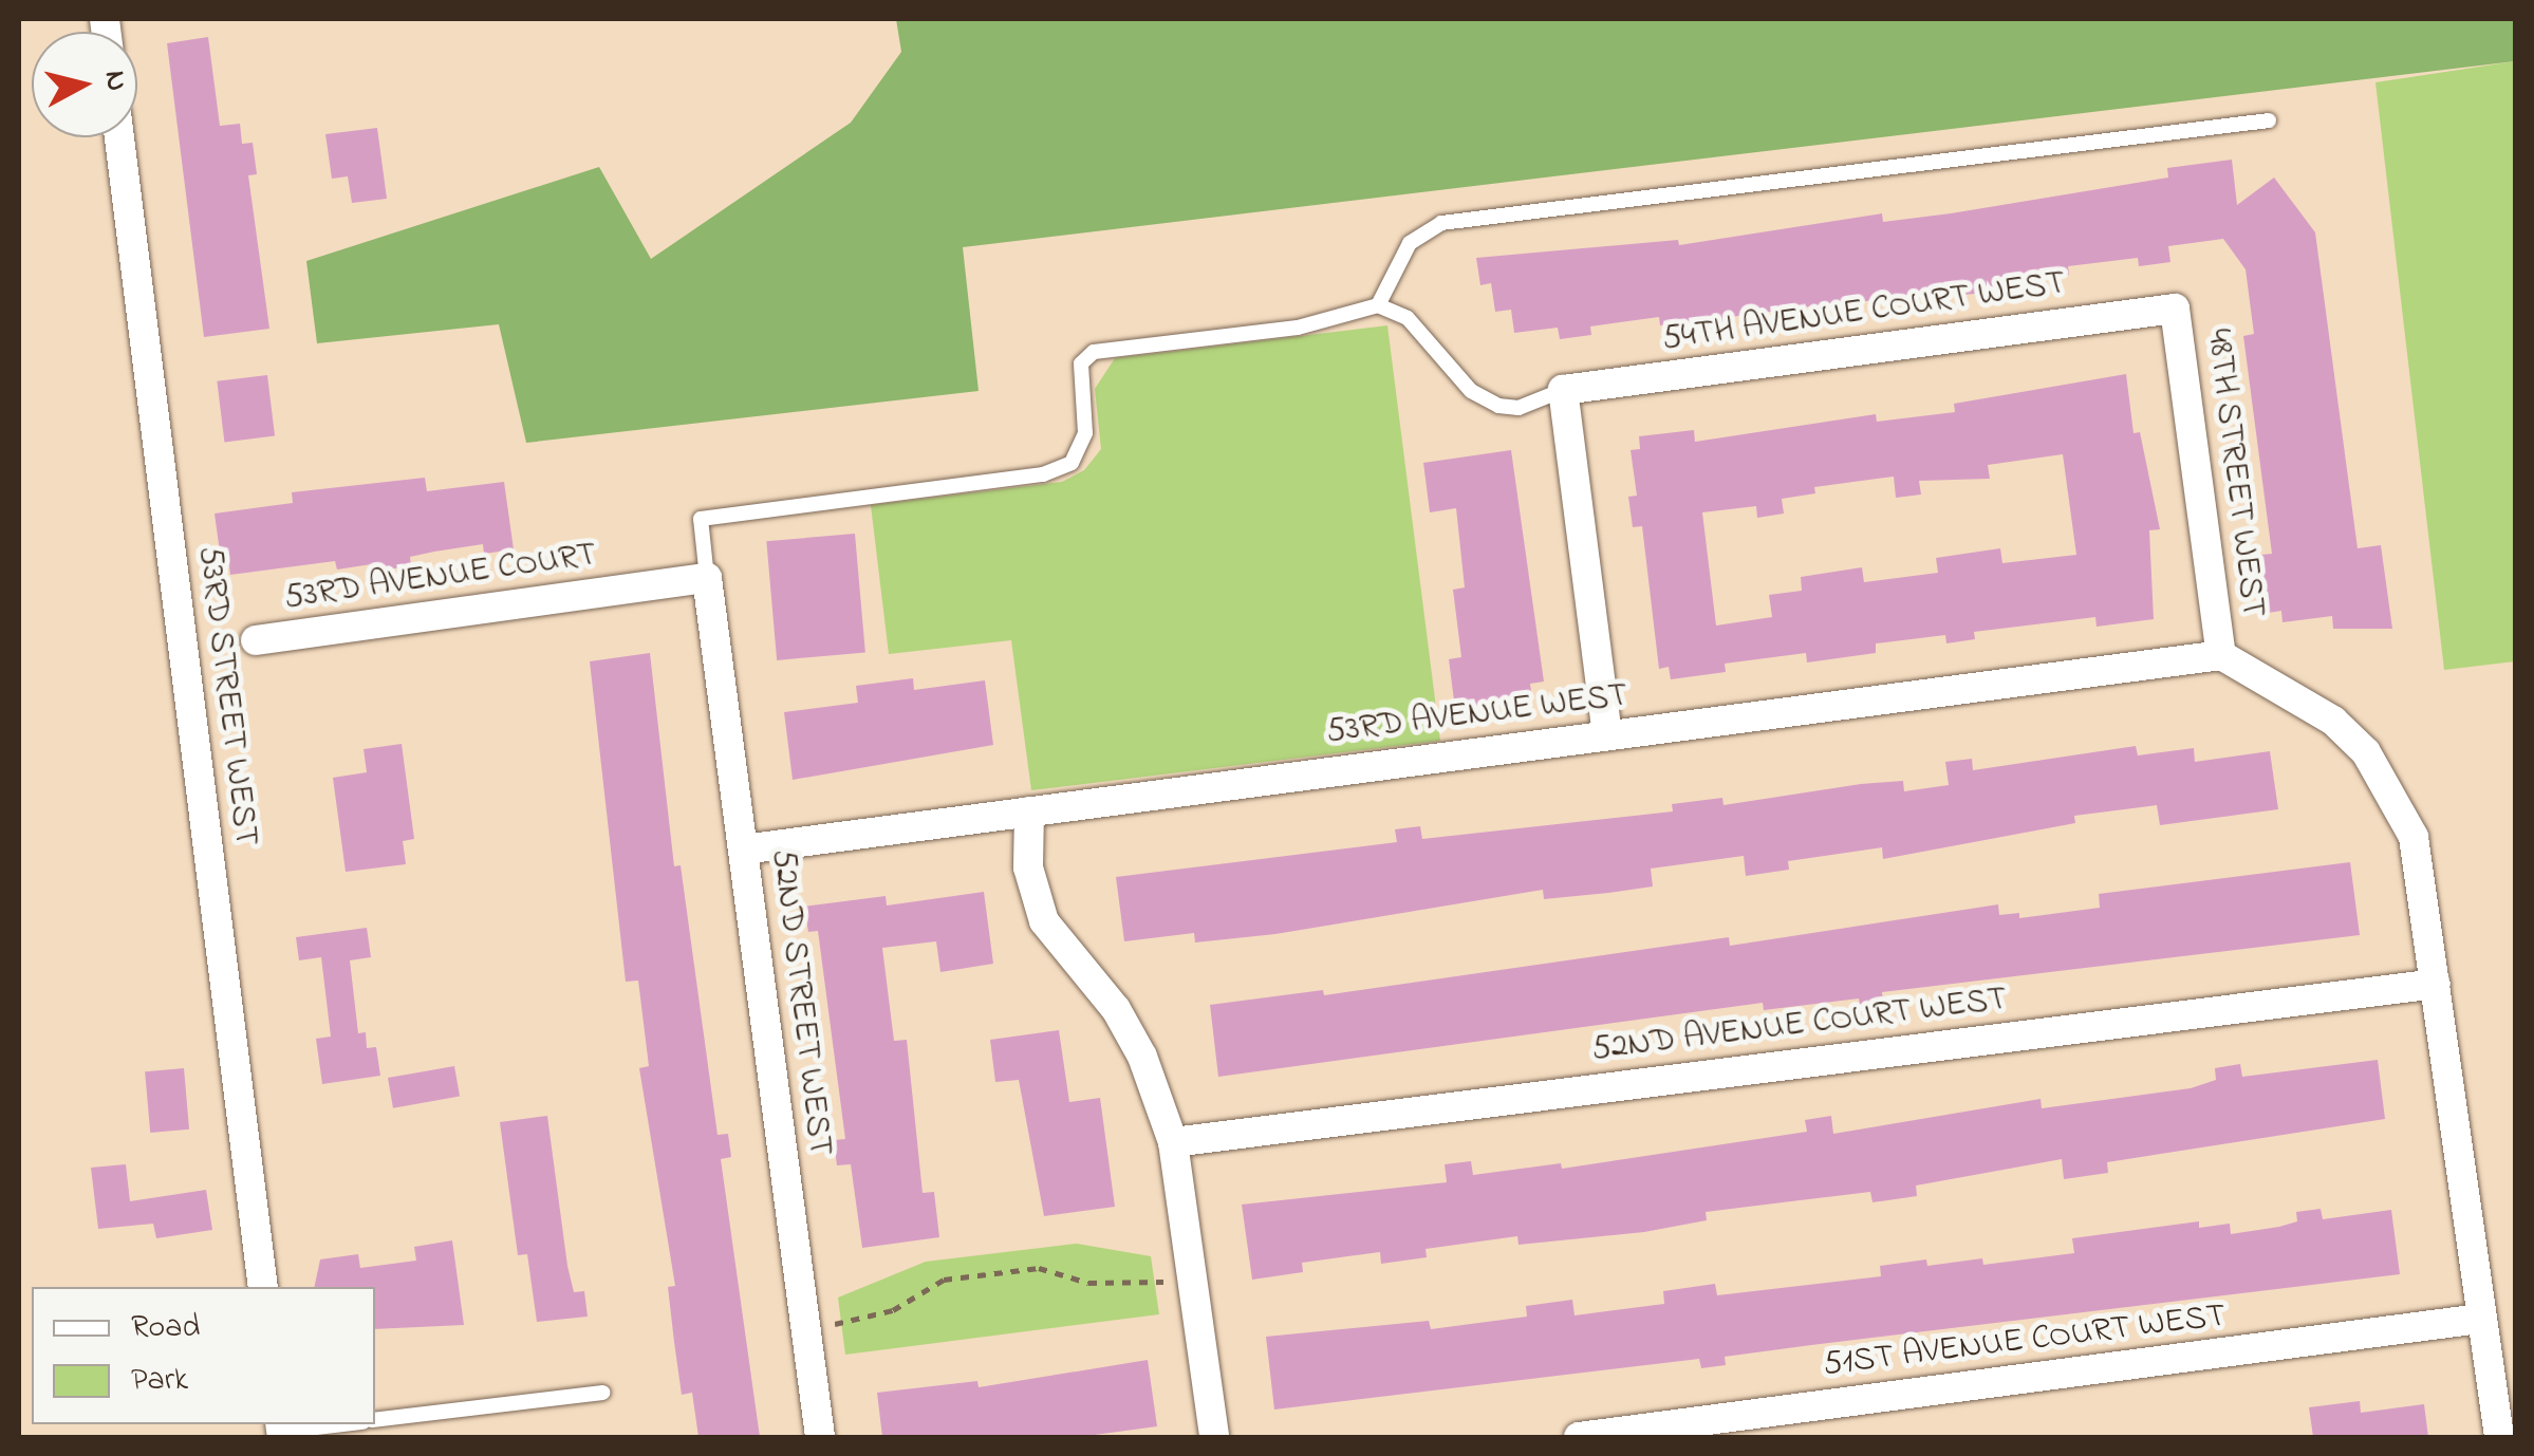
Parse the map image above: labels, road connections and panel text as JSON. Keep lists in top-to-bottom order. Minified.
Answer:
{"streets":{"street":["54TH AVENUE COURT WEST","48TH STREET WEST","53RD AVENUE COURT","53RD STREET WEST","53RD AVENUE WEST","52ND STREET WEST","52ND AVENUE COURT WEST","51ST AVENUE COURT WEST"]},"crossings":[["54TH AVENUE COURT WEST","48TH STREET WEST"],["48TH STREET WEST","53RD AVENUE WEST"],["48TH STREET WEST","52ND AVENUE COURT WEST"],["48TH STREET WEST","51ST AVENUE COURT WEST"],["53RD AVENUE COURT","52ND STREET WEST"],["53RD AVENUE WEST","52ND STREET WEST"]],"legend":["Road","Park"],"north":"right"}
